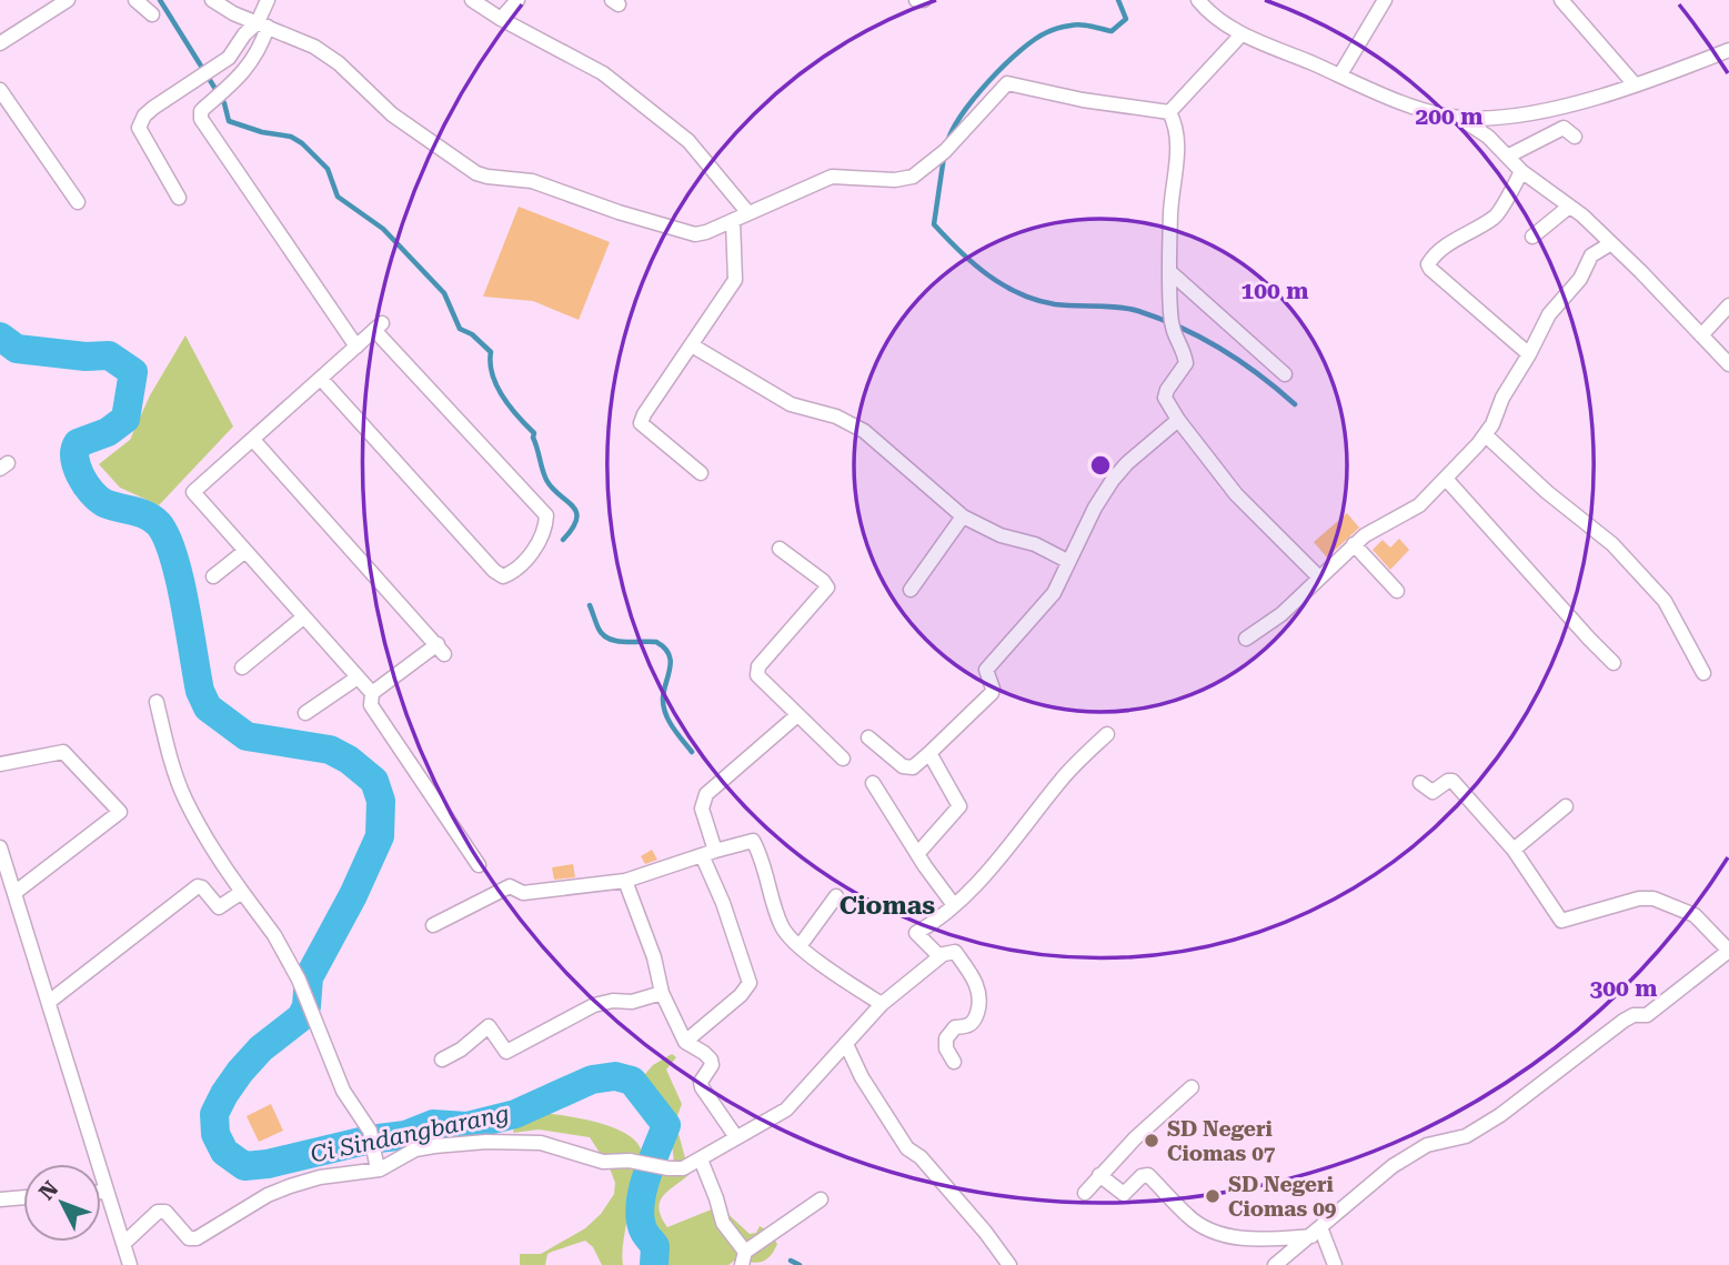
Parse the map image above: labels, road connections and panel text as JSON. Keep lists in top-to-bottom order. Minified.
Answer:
{"districts":["Ciomas"],"water":["Ci Sindangbarang"],"places":["SD Negeri Ciomas 07","SD Negeri Ciomas 09"],"north":"top left","rings":["200 m","100 m","300 m"]}
